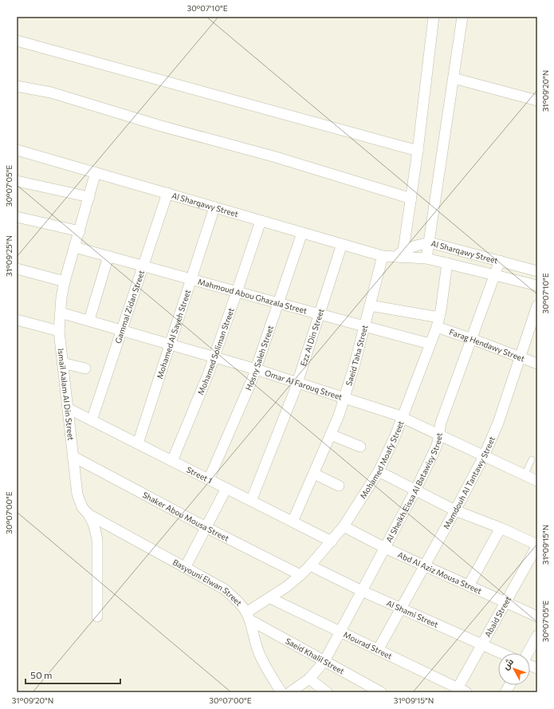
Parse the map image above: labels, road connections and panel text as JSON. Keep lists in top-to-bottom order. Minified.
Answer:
{"streets":{"street":["Al Sharqawy Street","Mahmoud Abou Ghazala Street","Gammal Zidan Street","Mohamed Al Sayeh Street","Ezz Al Din Street","Farag Hendawy Street","Mohamed Soliman Street","Saeid Taha Street","Hosny Saleh Street","Omar Al Farouq Street","Ismail Aalam Al Din Street","Mohamed Moafy Street","Street 1","Mamdouh Al Tantawy Street","Al Sheikh Eissa Al Batawisy Street","Shaker Abou Mousa Street","Abd Al Aziz Mousa Street","Basyouni Elwan Street","Al Shami Street","Abaid Street","Mourad Street","Saeid Khalil Street"]},"crossings":[["Al Sharqawy Street","Gammal Zidan Street"],["Al Sharqawy Street","Mohamed Al Sayeh Street"],["Al Sharqawy Street","Ezz Al Din Street"],["Al Sharqawy Street","Mohamed Soliman Street"],["Al Sharqawy Street","Saeid Taha Street"],["Al Sharqawy Street","Hosny Saleh Street"],["Al Sharqawy Street","Ismail Aalam Al Din Street"],["Al Sharqawy Street","Mohamed Moafy Street"],["Al Sharqawy Street","Al Sheikh Eissa Al Batawisy Street"],["Mahmoud Abou Ghazala Street","Gammal Zidan Street"],["Mahmoud Abou Ghazala Street","Mohamed Al Sayeh Street"],["Mahmoud Abou Ghazala Street","Ezz Al Din Street"],["Mahmoud Abou Ghazala Street","Mohamed Soliman Street"],["Mahmoud Abou Ghazala Street","Saeid Taha Street"],["Mahmoud Abou Ghazala Street","Hosny Saleh Street"],["Mahmoud Abou Ghazala Street","Ismail Aalam Al Din Street"],["Mahmoud Abou Ghazala Street","Mohamed Moafy Street"],["Gammal Zidan Street","Omar Al Farouq Street"],["Gammal Zidan Street","Street 1"],["Mohamed Al Sayeh Street","Omar Al Farouq Street"],["Mohamed Al Sayeh Street","Street 1"],["Ezz Al Din Street","Omar Al Farouq Street"],["Ezz Al Din Street","Street 1"],["Farag Hendawy Street","Saeid Taha Street"],["Farag Hendawy Street","Mohamed Moafy Street"],["Farag Hendawy Street","Mamdouh Al Tantawy Street"],["Farag Hendawy Street","Al Sheikh Eissa Al Batawisy Street"],["Mohamed Soliman Street","Omar Al Farouq Street"],["Mohamed Soliman Street","Street 1"],["Saeid Taha Street","Omar Al Farouq Street"],["Saeid Taha Street","Street 1"],["Hosny Saleh Street","Omar Al Farouq Street"],["Hosny Saleh Street","Street 1"],["Omar Al Farouq Street","Ismail Aalam Al Din Street"],["Omar Al Farouq Street","Mohamed Moafy Street"],["Omar Al Farouq Street","Mamdouh Al Tantawy Street"],["Omar Al Farouq Street","Al Sheikh Eissa Al Batawisy Street"],["Ismail Aalam Al Din Street","Street 1"],["Ismail Aalam Al Din Street","Shaker Abou Mousa Street"],["Ismail Aalam Al Din Street","Basyouni Elwan Street"],["Mohamed Moafy Street","Street 1"],["Mohamed Moafy Street","Shaker Abou Mousa Street"],["Mohamed Moafy Street","Abd Al Aziz Mousa Street"],["Mohamed Moafy Street","Basyouni Elwan Street"],["Mohamed Moafy Street","Al Shami Street"],["Mohamed Moafy Street","Mourad Street"],["Mohamed Moafy Street","Saeid Khalil Street"],["Mamdouh Al Tantawy Street","Abd Al Aziz Mousa Street"],["Mamdouh Al Tantawy Street","Al Shami Street"],["Mamdouh Al Tantawy Street","Mourad Street"],["Al Sheikh Eissa Al Batawisy Street","Abd Al Aziz Mousa Street"],["Al Sheikh Eissa Al Batawisy Street","Al Shami Street"],["Al Sheikh Eissa Al Batawisy Street","Mourad Street"],["Al Sheikh Eissa Al Batawisy Street","Saeid Khalil Street"],["Abd Al Aziz Mousa Street","Abaid Street"],["Basyouni Elwan Street","Saeid Khalil Street"],["Al Shami Street","Abaid Street"],["Abaid Street","Mourad Street"]],"scale_bar":"50 m","north":"top left","coordinates":["30°07'10\"E","31°09'20\"N","30°07'05\"E","31°09'25\"N","30°07'00\"E","31°09'15\"N"]}
